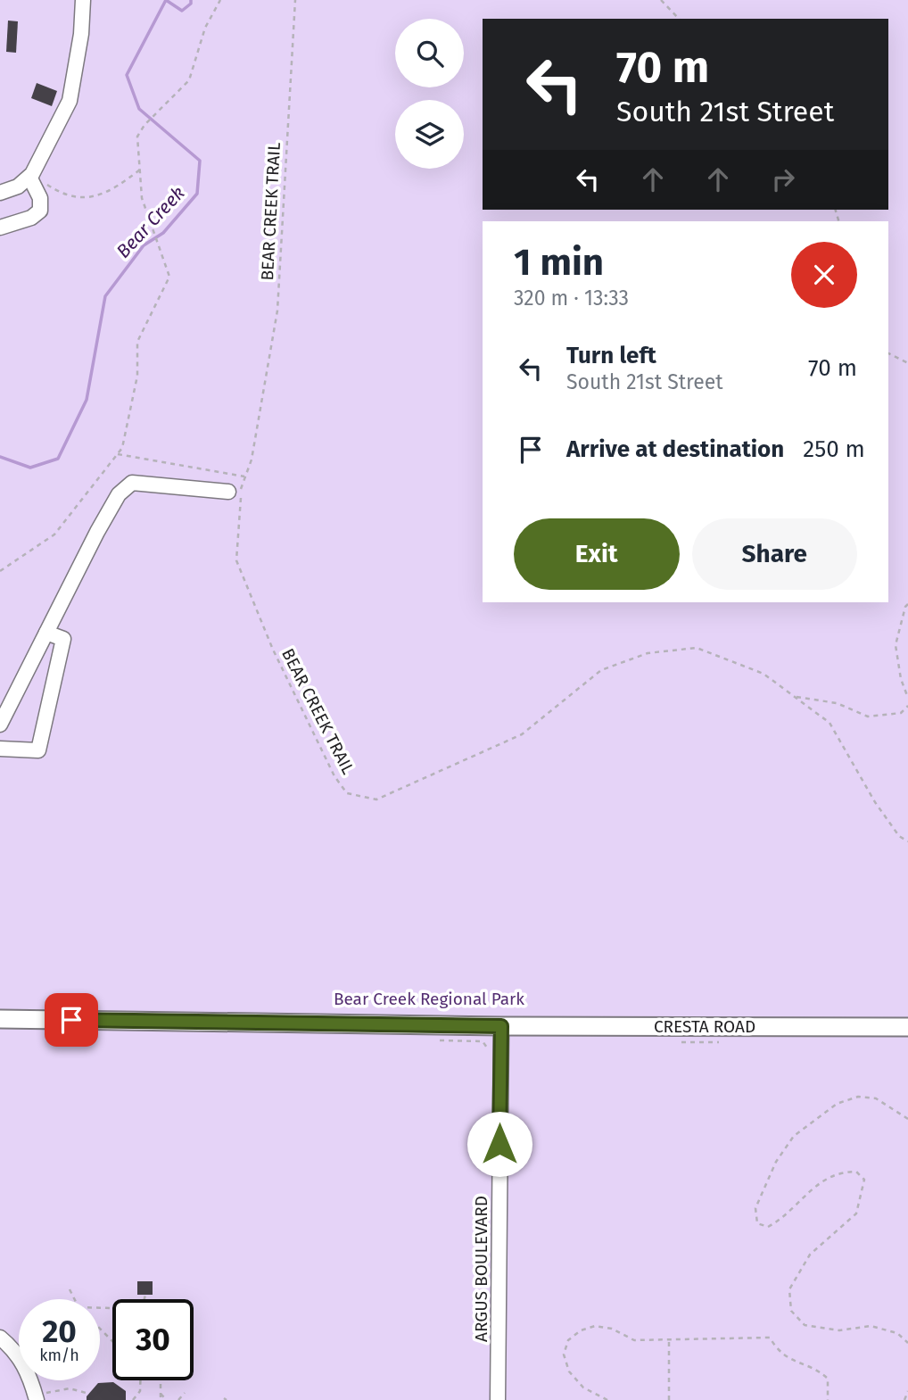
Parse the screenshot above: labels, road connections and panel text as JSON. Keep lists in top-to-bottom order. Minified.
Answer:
{"streets":{"main road":["CRESTA ROAD"],"street":["ARGUS BOULEVARD"],"path":["BEAR CREEK TRAIL"]},"crossings":[["CRESTA ROAD","ARGUS BOULEVARD"]],"water":["Bear Creek"],"parks":["Bear Creek Regional Park"],"page":{"turn":["70 m","South 21st Street"],"heading":["1 min","320 m · 13:33"],"list":[{"name":"Turn left","note":"South 21st Street","value":"70 m"},{"name":"Arrive at destination","value":"250 m"}],"buttons":["Exit","Share"],"speed":"20 km/h","limit":"30"}}
